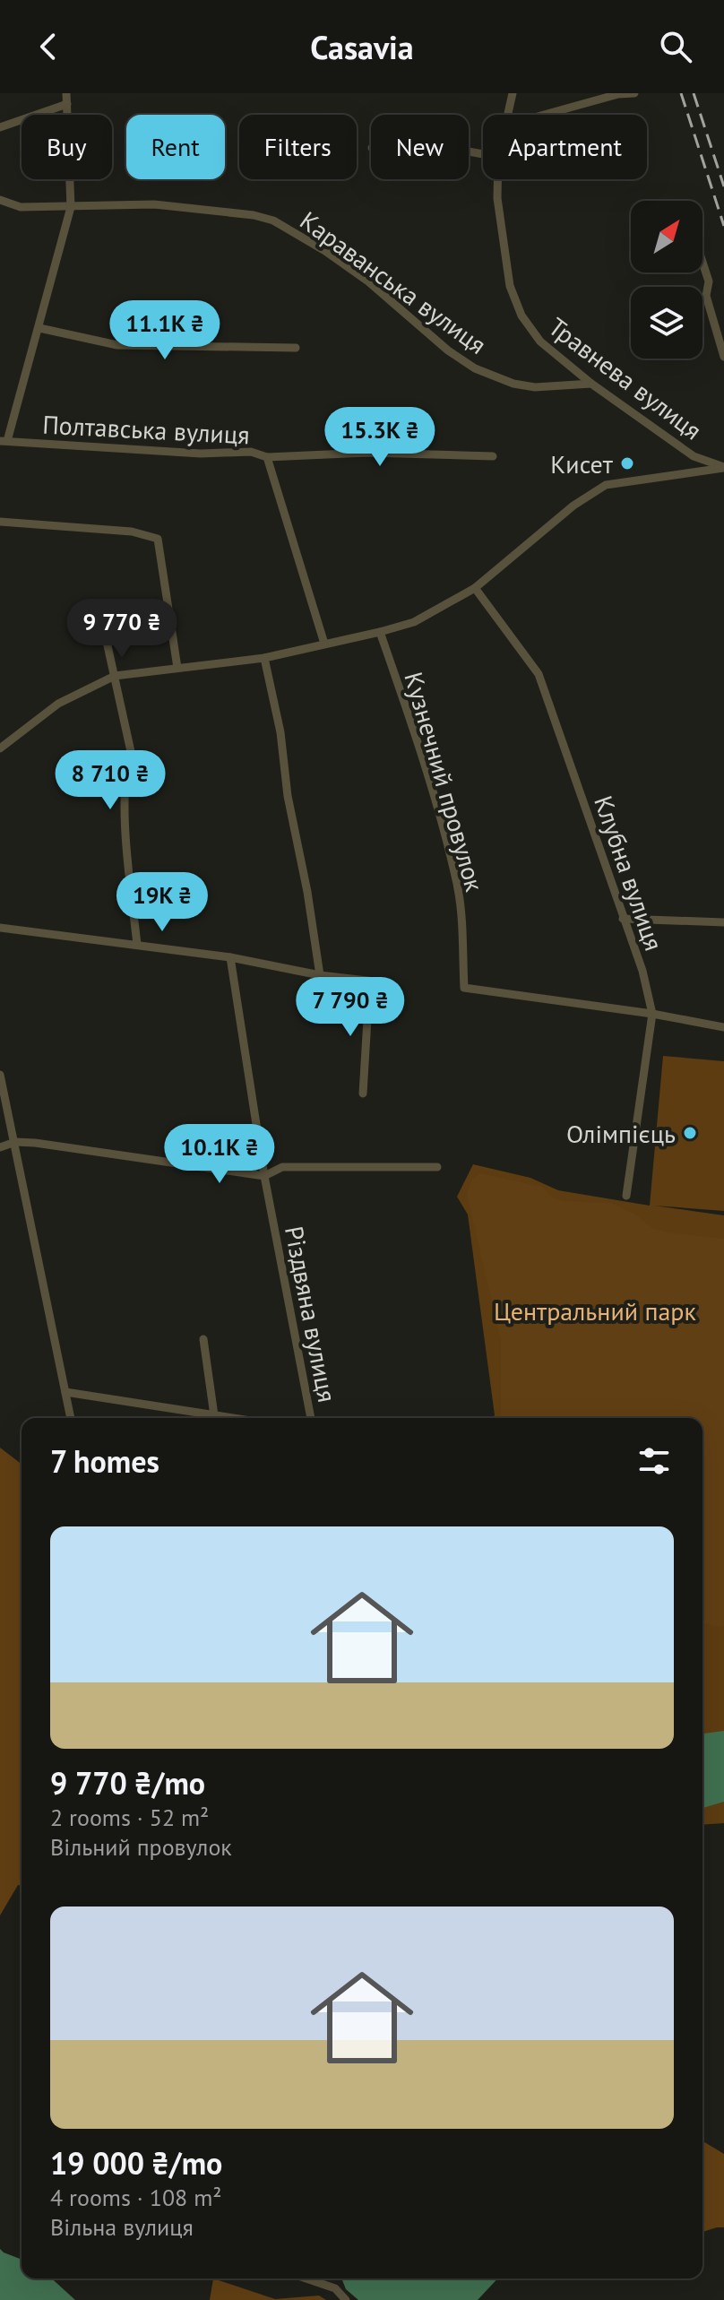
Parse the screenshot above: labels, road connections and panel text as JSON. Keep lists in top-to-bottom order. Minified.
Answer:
{"streets":{"street":["Караванська вулиця","Травнева вулиця","Полтавська вулиця","Кузнечний провулок","Клубна вулиця","Різдвяна вулиця"]},"crossings":[["Караванська вулиця","Травнева вулиця"],["Кузнечний провулок","Клубна вулиця"]],"parks":["Центральний парк"],"places":["Кисет","Олімпієць"],"north":"top right","page":{"header":"Casavia","chip":["Buy","Rent","Filters","New","Apartment"],"price":["11.1K ₴","15.3K ₴","9 770 ₴","8 710 ₴","19K ₴","7 790 ₴","10.1K ₴"],"heading":"7 homes","list":[{"name":"9 770 ₴/mo","note":"2 rooms · 52 m² · Вільний провулок"},{"name":"19 000 ₴/mo","note":"4 rooms · 108 m² · Вільна вулиця"}]}}
